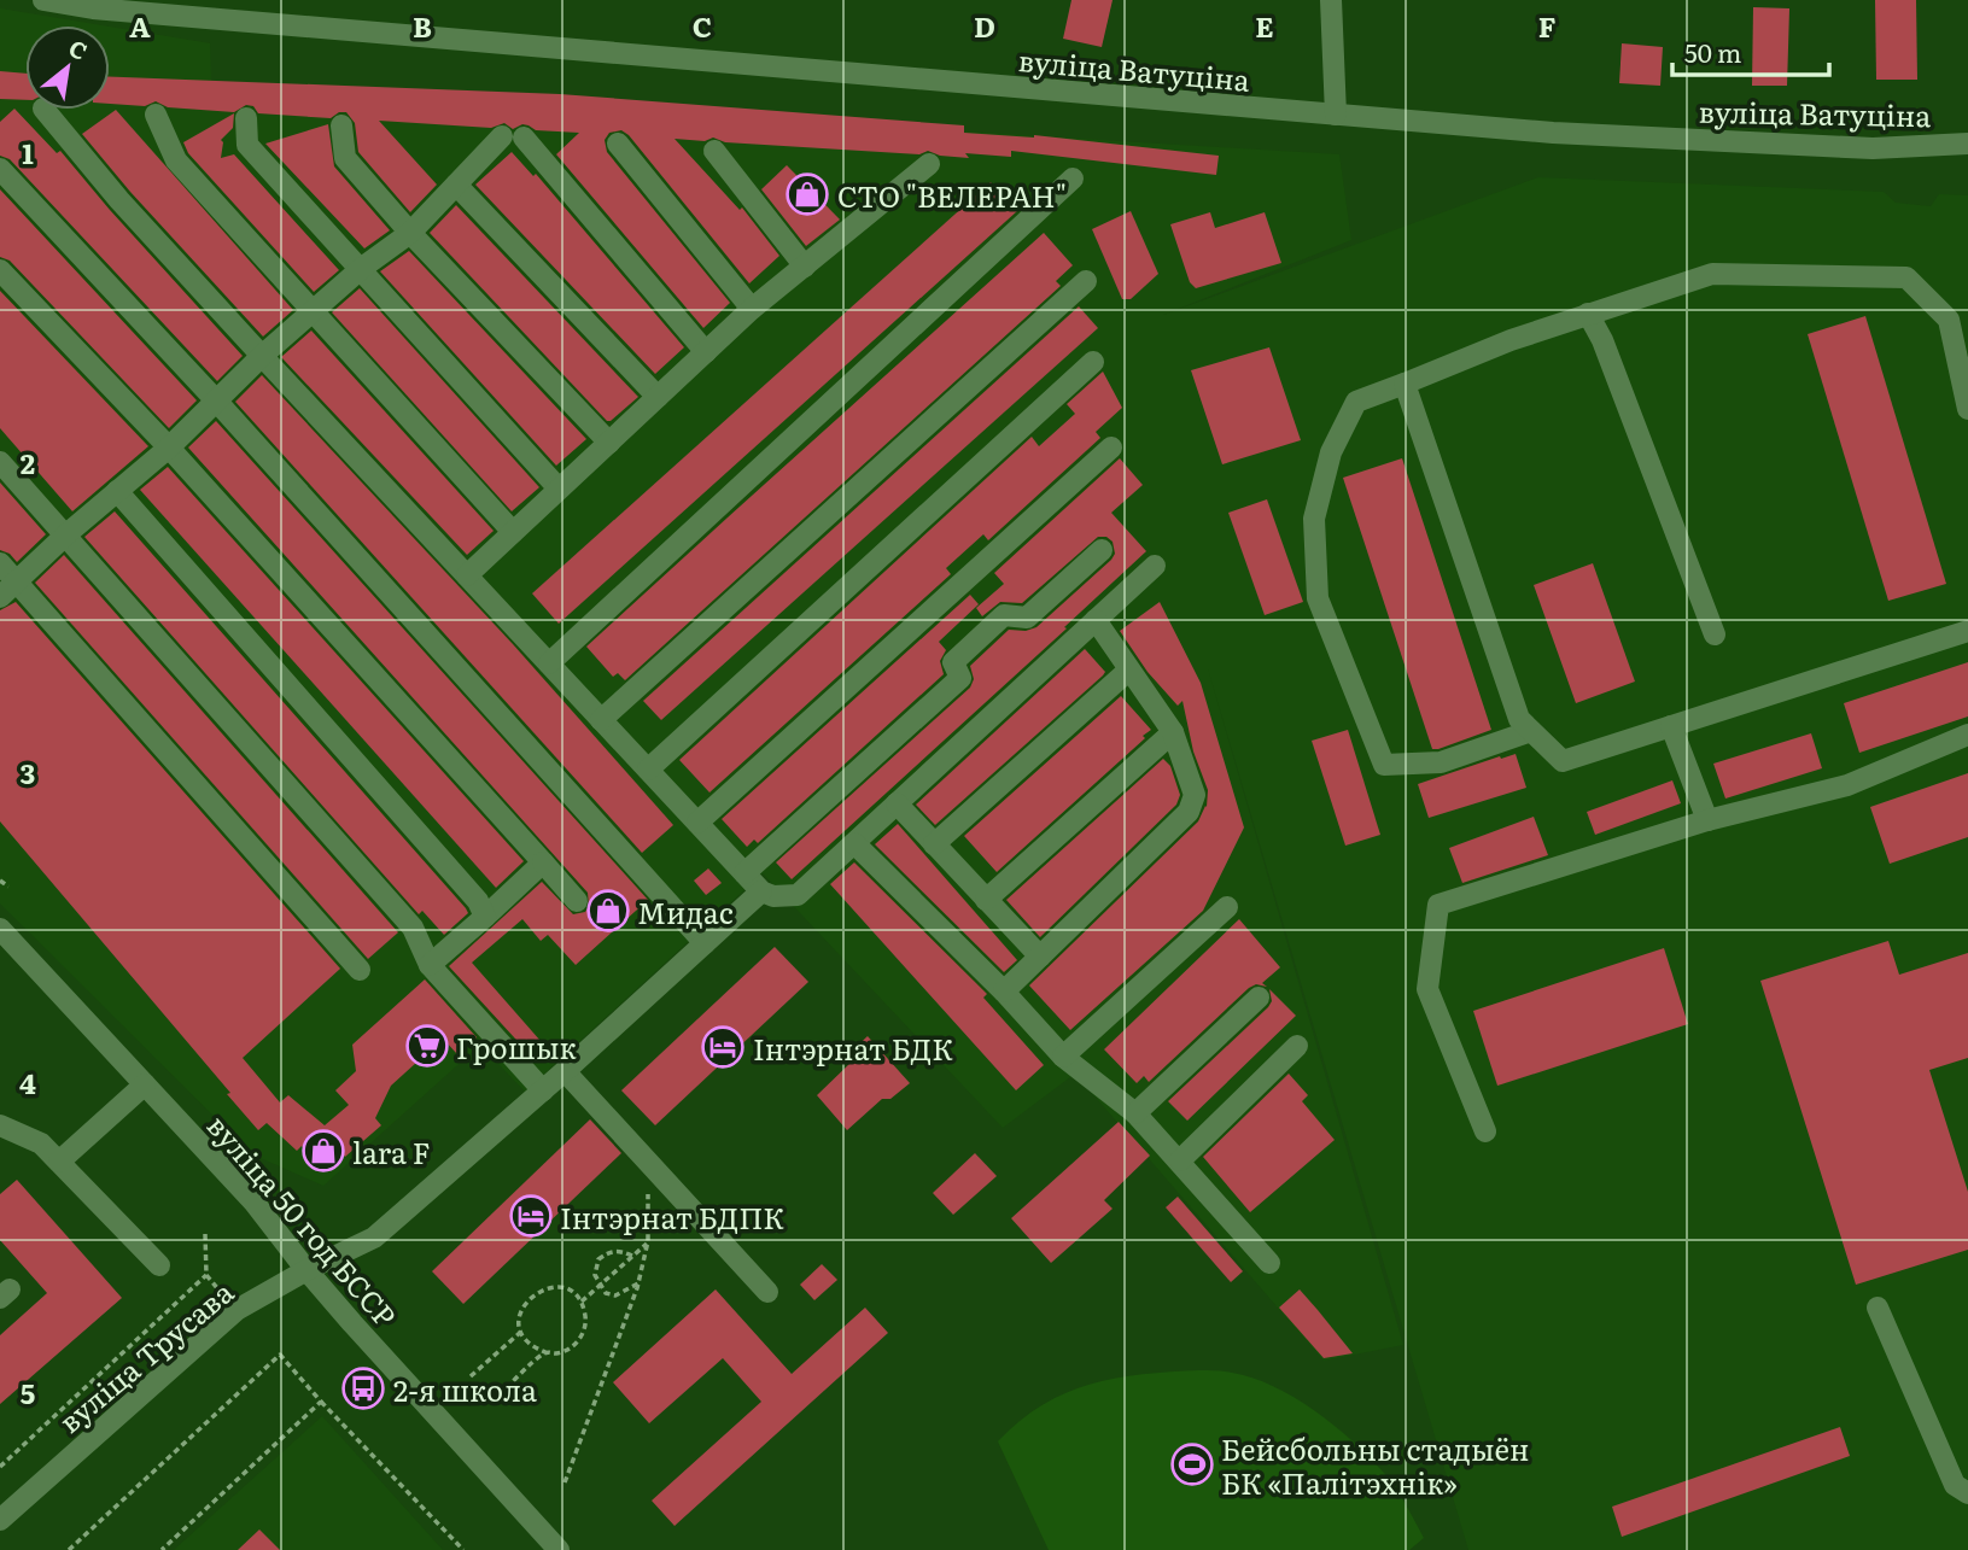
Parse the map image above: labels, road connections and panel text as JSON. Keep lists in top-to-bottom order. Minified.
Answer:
{"streets":{"street":["вуліца Ватуціна","вуліца 50 год БССР","вуліца Трусава"]},"crossings":[["вуліца 50 год БССР","вуліца Трусава"]],"places":{"shop":["СТО \"ВЕЛЕРАН\"","Мидас","lara F"],"supermarket":["Грошык"],"hotel":["Інтэрнат БДК","Інтэрнат БДПК"],"bus stop":["2-я школа"],"sports":["Бейсбольны стадыён БК «Палітэхнік»"]},"scale_bar":"50 m","north":"top right","grid":{"columns":["A","B","C","D","E","F"],"rows":["1","2","3","4","5"]}}
